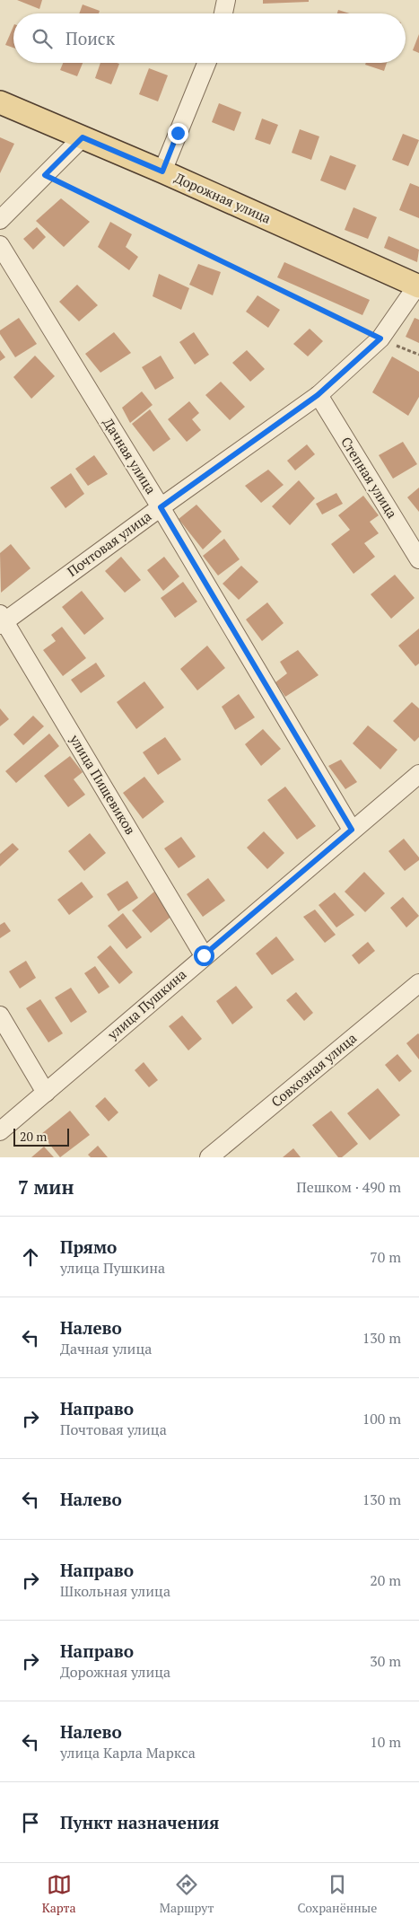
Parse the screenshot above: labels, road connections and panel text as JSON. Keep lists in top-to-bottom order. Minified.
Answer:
{"streets":{"main road":["Дорожная улица"],"street":["Дачная улица","Степная улица","Почтовая улица","улица Пищевиков","улица Пушкина","Совхозная улица"]},"crossings":[["Дорожная улица","Почтовая улица"],["Дачная улица","Почтовая улица"],["Дачная улица","улица Пушкина"],["Степная улица","Почтовая улица"],["Почтовая улица","улица Пищевиков"],["улица Пищевиков","улица Пушкина"]],"scale_bar":"20 m","page":{"search":"Поиск","scale":"20 m","heading":["7 мин","Пешком · 490 m"],"list":[["Прямо","улица Пушкина","70 m"],["Налево","Дачная улица","130 m"],["Направо","Почтовая улица","100 m"],["Налево","130 m"],["Направо","Школьная улица","20 m"],["Направо","Дорожная улица","30 m"],["Налево","улица Карла Маркса","10 m"],"Пункт назначения"],"nav":["Карта","Маршрут","Сохранённые"]}}
